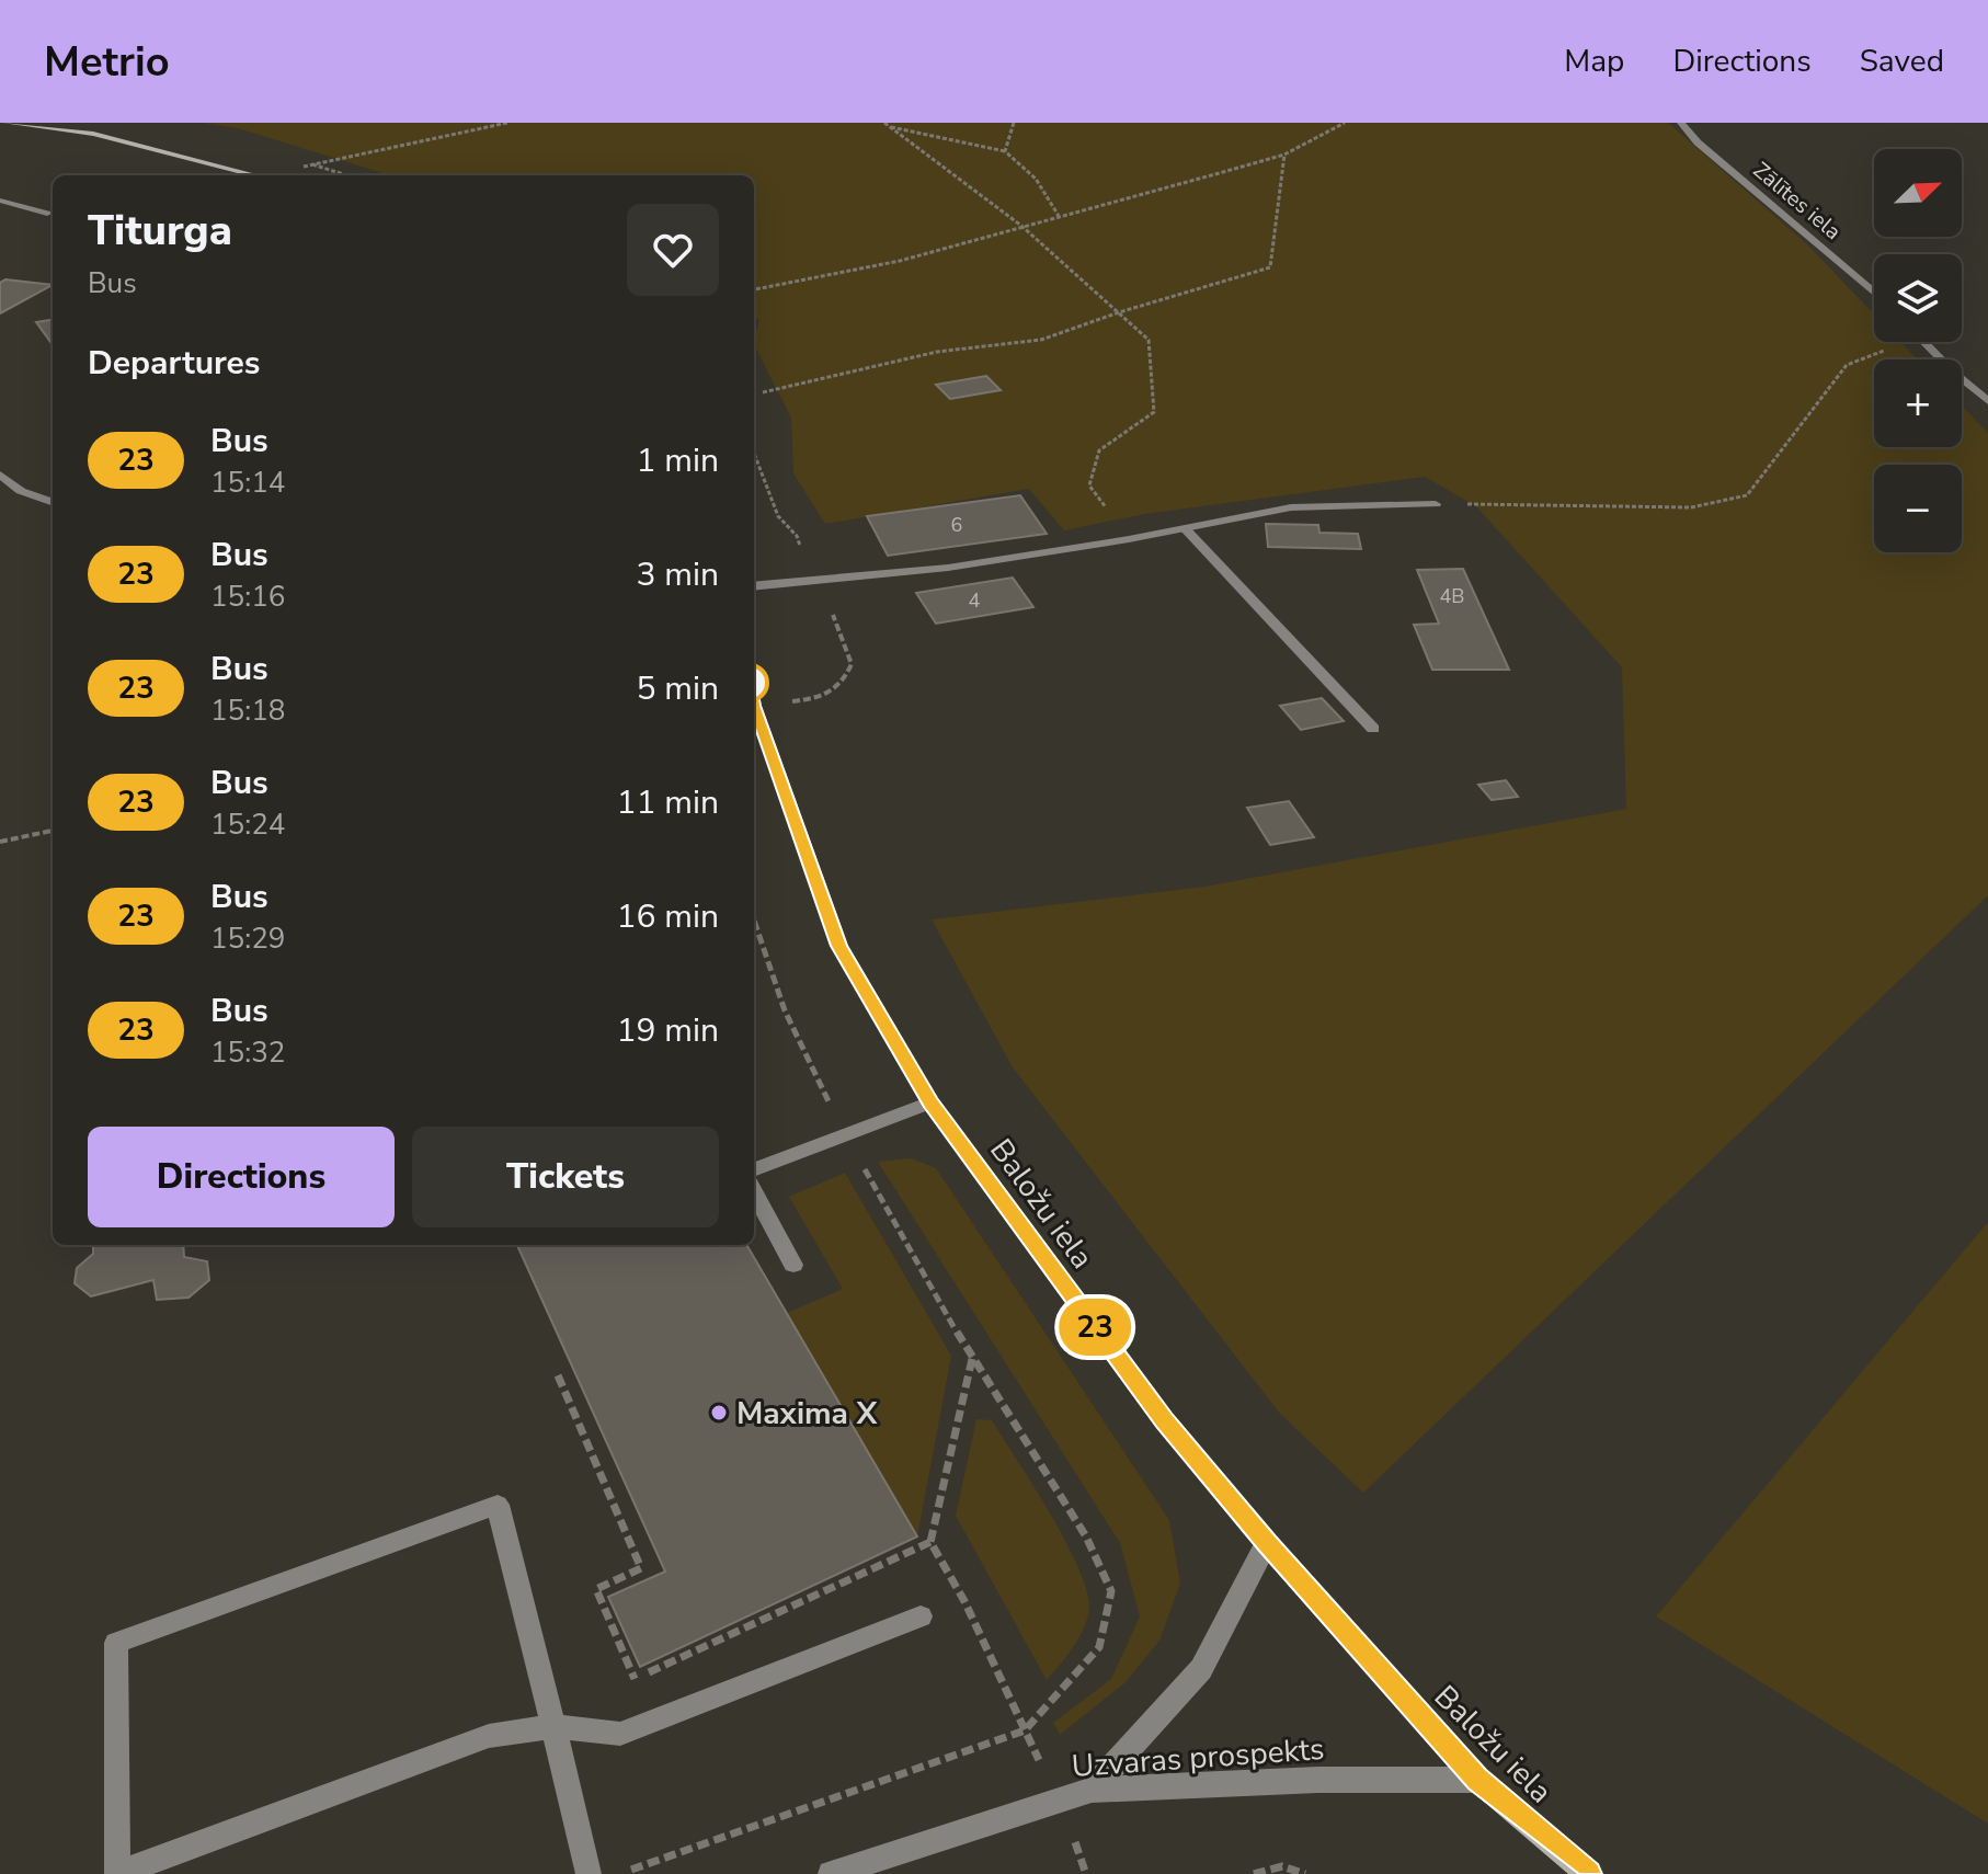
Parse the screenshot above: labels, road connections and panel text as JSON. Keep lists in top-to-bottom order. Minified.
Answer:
{"streets":{"main road":["Baložu iela"],"street":["Zālītes iela","Uzvaras prospekts"]},"crossings":[["Baložu iela","Uzvaras prospekts"]],"places":["Maxima X"],"lines":["bus line 23"],"house_numbers":["6","4B","4"],"north":"top right","page":{"header":"Metrio","nav":["Map","Directions","Saved"],"on_map":"23","map_buttons":["+","−"],"heading":[["Titurga","Bus"],"Departures"],"list":[{"mark":"23","name":"Bus","note":"15:14","value":"1 min"},{"mark":"23","name":"Bus","note":"15:16","value":"3 min"},{"mark":"23","name":"Bus","note":"15:18","value":"5 min"},{"mark":"23","name":"Bus","note":"15:24","value":"11 min"},{"mark":"23","name":"Bus","note":"15:29","value":"16 min"},{"mark":"23","name":"Bus","note":"15:32","value":"19 min"}],"buttons":["Directions","Tickets"]}}
